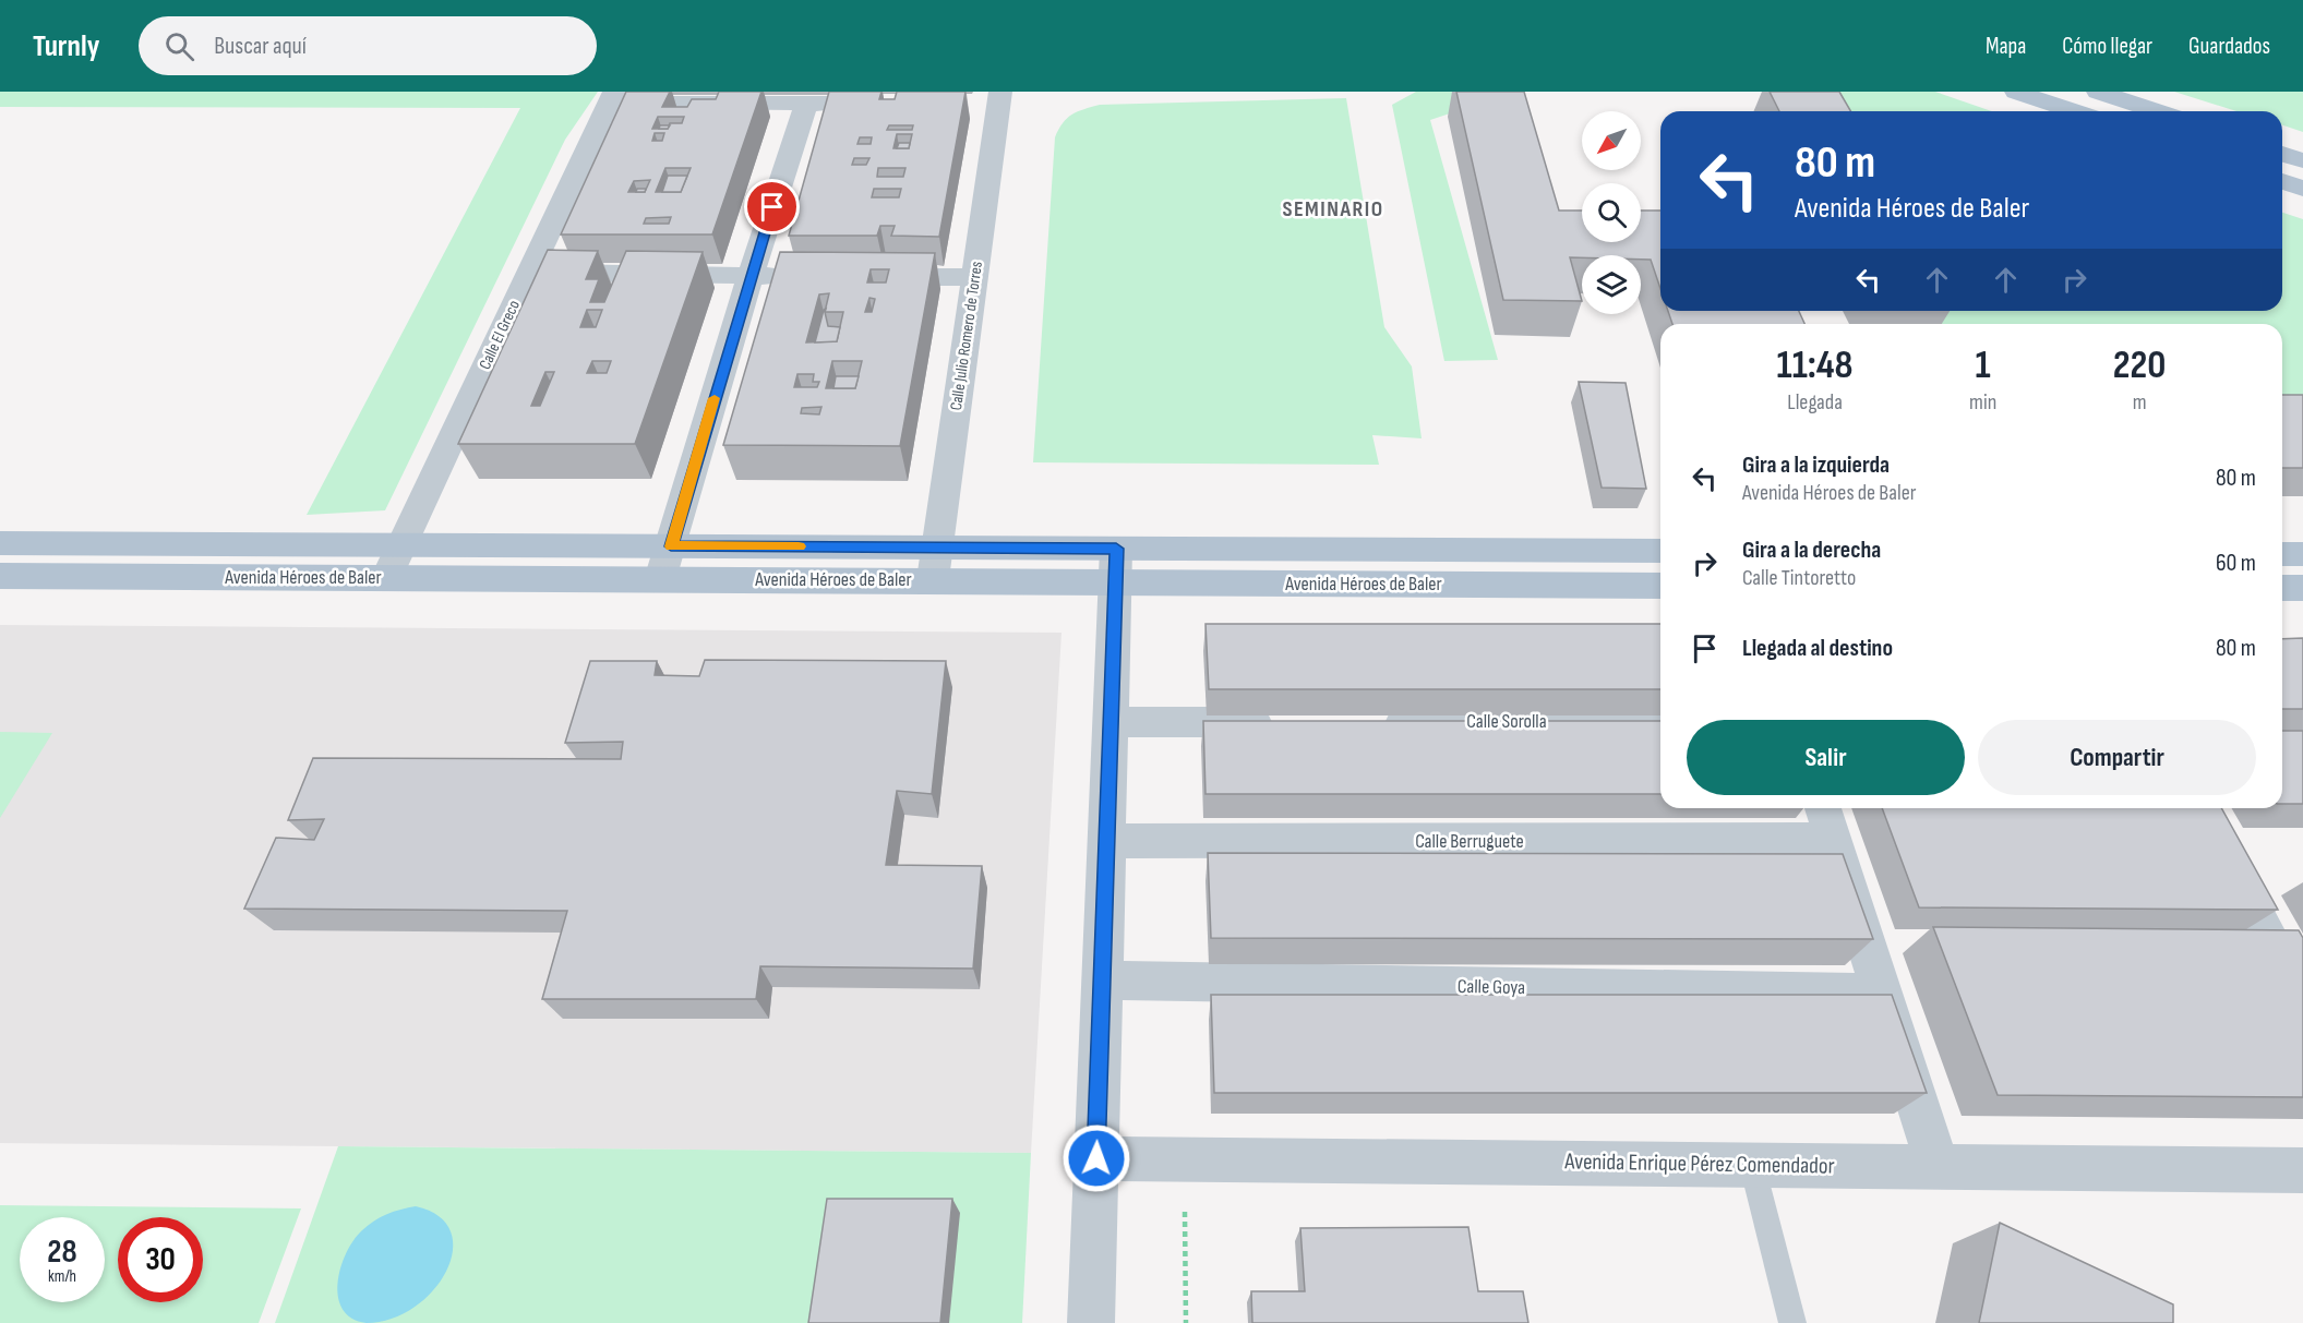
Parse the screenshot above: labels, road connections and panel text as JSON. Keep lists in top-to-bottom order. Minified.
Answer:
{"streets":{"main road":["Avenida Héroes de Baler"],"street":["Calle El Greco","Calle Julio Romero de Torres","Calle Sorolla","Calle Berruguete","Calle Goya","Avenida Enrique Pérez Comendador"]},"crossings":[["Calle El Greco","Avenida Héroes de Baler"],["Calle Julio Romero de Torres","Avenida Héroes de Baler"]],"districts":["SEMINARIO"],"north":"bottom left","page":{"header":"Turnly","search":"Buscar aquí","nav":["Mapa","Cómo llegar","Guardados"],"turn":["80 m","Avenida Héroes de Baler"],"eta":["11:48","Llegada","1","min","220","m"],"list":[{"name":"Gira a la izquierda","note":"Avenida Héroes de Baler","value":"80 m"},{"name":"Gira a la derecha","note":"Calle Tintoretto","value":"60 m"},{"name":"Llegada al destino","value":"80 m"}],"buttons":["Salir","Compartir"],"speed":"28 km/h","limit":"30"}}
